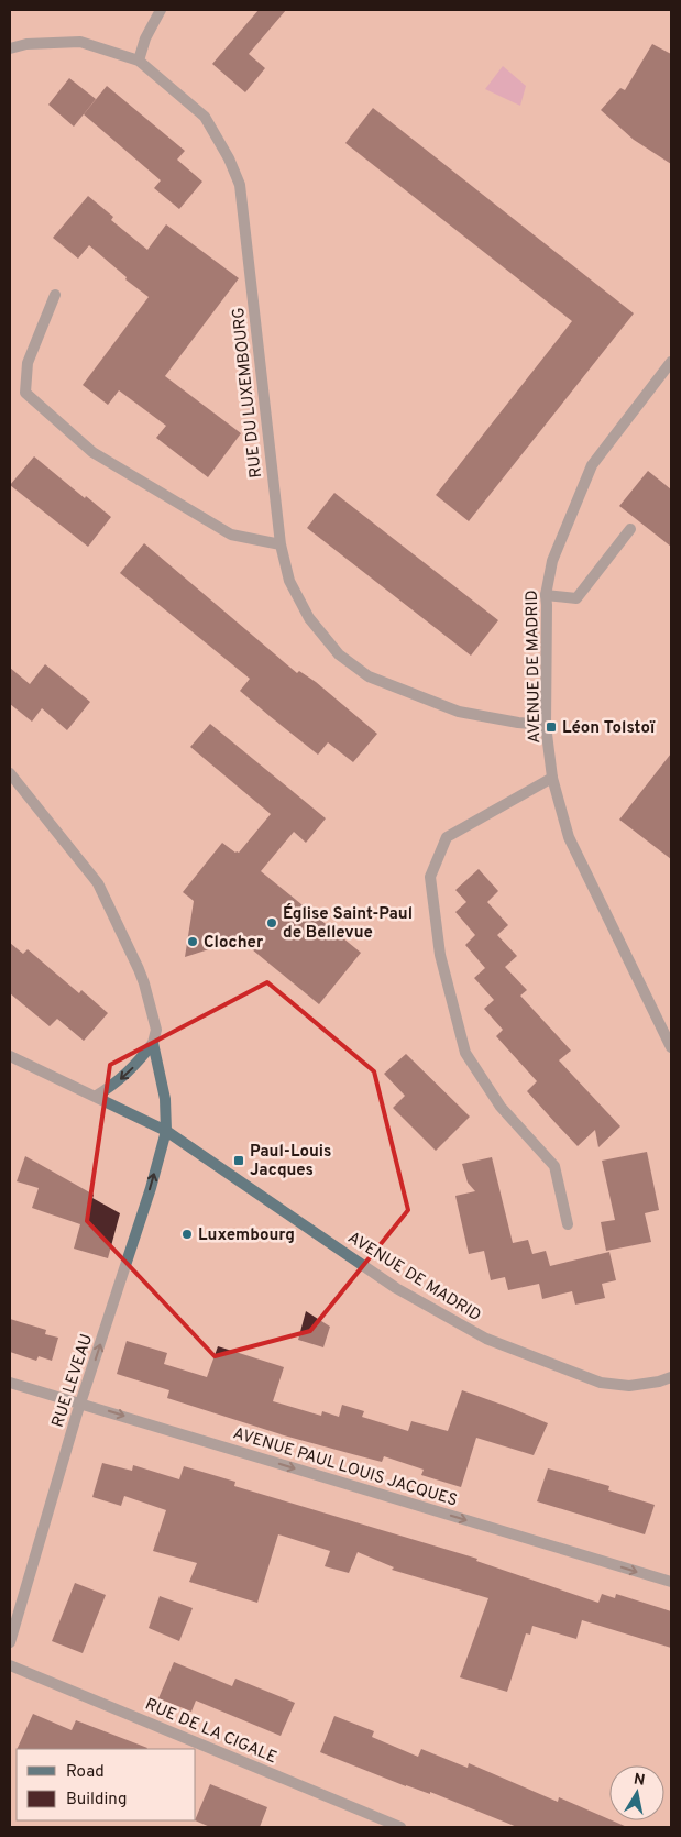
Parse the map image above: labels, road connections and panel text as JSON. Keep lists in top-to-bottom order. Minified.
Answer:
{"streets":{"street":["RUE DU LUXEMBOURG","AVENUE DE MADRID","RUE LEVEAU","AVENUE PAUL LOUIS JACQUES","RUE DE LA CIGALE"]},"crossings":[["RUE DU LUXEMBOURG","AVENUE DE MADRID"],["AVENUE DE MADRID","RUE LEVEAU"],["RUE LEVEAU","AVENUE PAUL LOUIS JACQUES"]],"one_way":["RUE LEVEAU","AVENUE PAUL LOUIS JACQUES"],"places":{"transit":["Léon Tolstoï","Paul-Louis Jacques"],"other":["Église Saint-Paul de Bellevue","Clocher","Luxembourg"]},"legend":["Road","Building"],"north":"top"}
